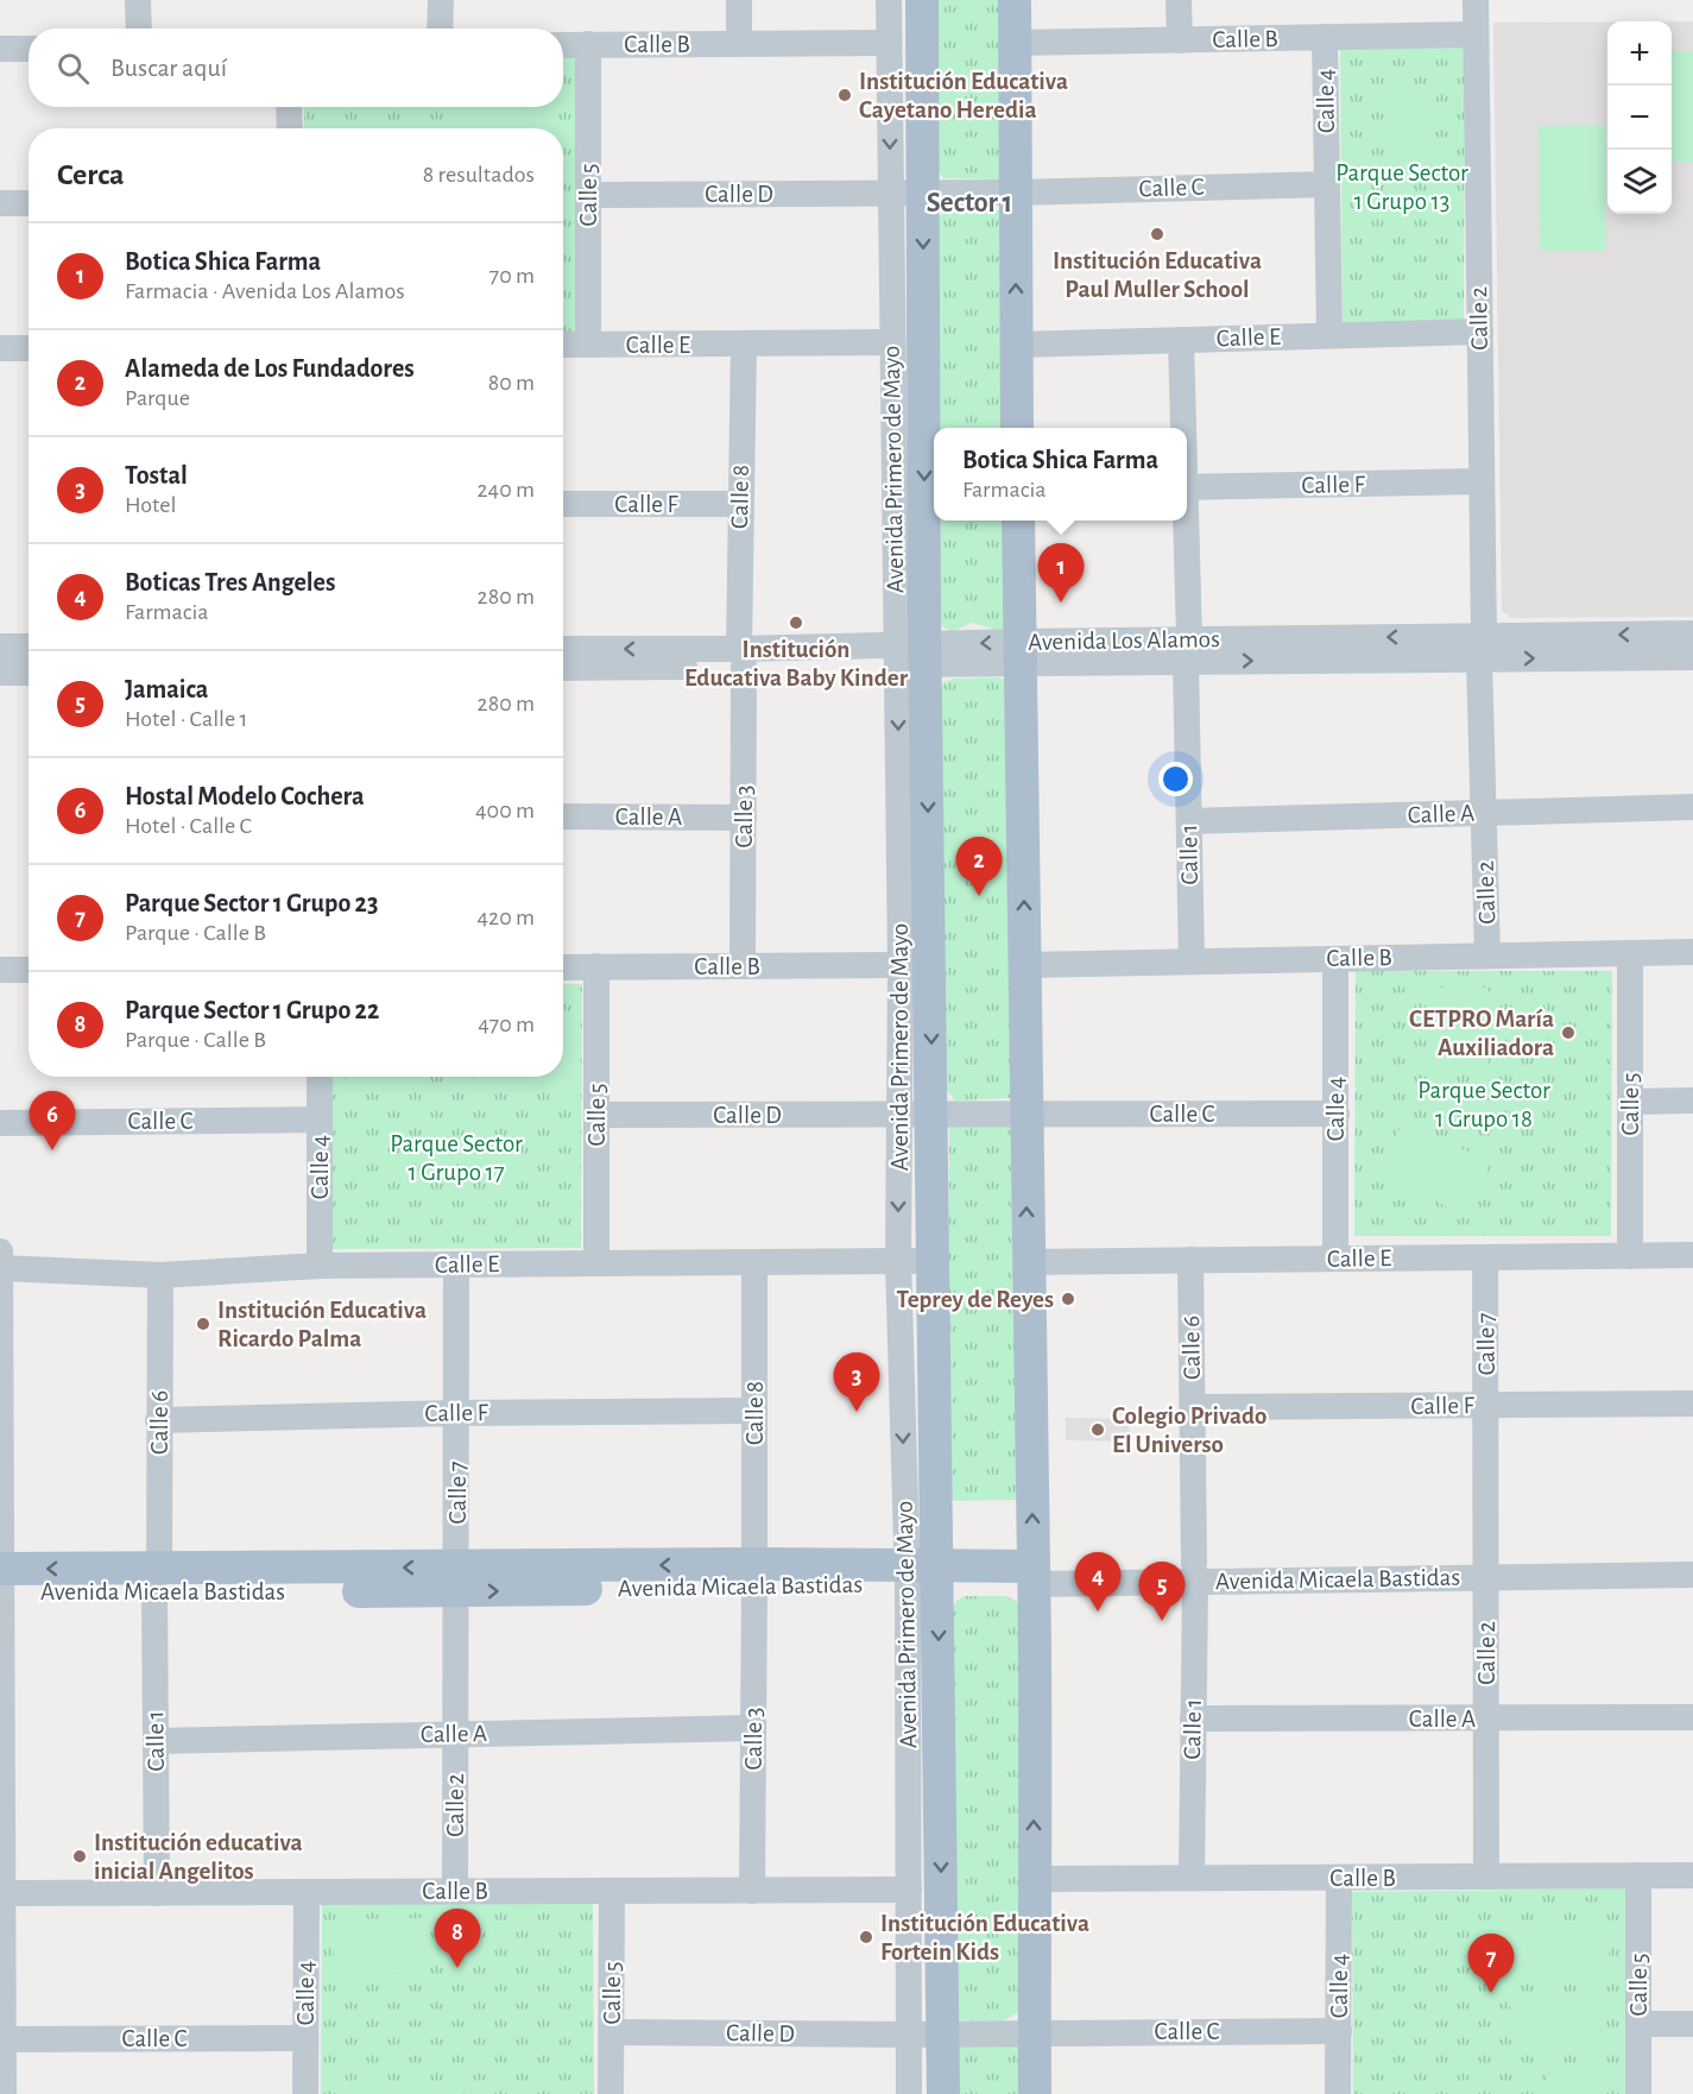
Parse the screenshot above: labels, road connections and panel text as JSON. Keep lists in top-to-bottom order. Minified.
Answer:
{"streets":{"main road":["Avenida Primero de Mayo","Avenida Micaela Bastidas"],"street":["Calle B","Calle 4","Calle C","Calle D","Calle 5","Calle 2","Calle E","Calle F","Calle 8","Avenida Los Alamos","Calle A","Calle 3","Calle 1","Calle 7","Calle 6"]},"crossings":[["Calle B","Calle 4"],["Calle B","Calle 5"],["Calle B","Calle 2"],["Calle B","Avenida Primero de Mayo"],["Calle B","Calle 3"],["Calle B","Calle 1"],["Calle 4","Calle C"],["Calle 4","Calle E"],["Calle C","Calle D"],["Calle C","Avenida Primero de Mayo"],["Calle D","Calle 5"],["Calle D","Avenida Primero de Mayo"],["Calle 5","Calle E"],["Calle 2","Calle E"],["Calle 2","Calle F"],["Calle 2","Avenida Los Alamos"],["Calle 2","Calle A"],["Calle 2","Calle 7"],["Calle 2","Avenida Micaela Bastidas"],["Calle E","Avenida Primero de Mayo"],["Calle E","Calle 8"],["Calle E","Calle 7"],["Calle E","Calle 6"],["Avenida Primero de Mayo","Avenida Los Alamos"],["Avenida Primero de Mayo","Avenida Micaela Bastidas"],["Calle F","Calle 8"],["Calle F","Calle 7"],["Calle F","Calle 6"],["Calle 8","Avenida Los Alamos"],["Calle 8","Calle 3"],["Calle 8","Avenida Micaela Bastidas"],["Avenida Los Alamos","Calle 3"],["Avenida Los Alamos","Calle 1"],["Calle A","Calle 3"],["Calle A","Calle 1"],["Calle 3","Avenida Micaela Bastidas"],["Calle 1","Calle 6"],["Calle 1","Avenida Micaela Bastidas"],["Calle 7","Avenida Micaela Bastidas"],["Calle 6","Avenida Micaela Bastidas"]],"districts":["Sector 1"],"parks":["Parque Sector 1 Grupo 13","Parque Sector 1 Grupo 18","Parque Sector 1 Grupo 17"],"places":["Institución Educativa Cayetano Heredia","Institución Educativa Paul Muller School","Institución Educativa Baby Kinder","CETPRO María Auxiliadora","Teprey de Reyes","Institución Educativa Ricardo Palma","Colegio Privado El Universo","Institución educativa inicial Angelitos","Institución Educativa Fortein Kids"],"page":{"map_buttons":["+","−"],"search":"Buscar aquí","heading":["Cerca","8 resultados"],"list":[{"mark":"1","name":"Botica Shica Farma","note":"Farmacia · Avenida Los Alamos","value":"70 m"},{"mark":"2","name":"Alameda de Los Fundadores","note":"Parque","value":"80 m"},{"mark":"3","name":"Tostal","note":"Hotel","value":"240 m"},{"mark":"4","name":"Boticas Tres Angeles","note":"Farmacia","value":"280 m"},{"mark":"5","name":"Jamaica","note":"Hotel · Calle 1","value":"280 m"},{"mark":"6","name":"Hostal Modelo Cochera","note":"Hotel · Calle C","value":"400 m"},{"mark":"7","name":"Parque Sector 1 Grupo 23","note":"Parque · Calle B","value":"420 m"},{"mark":"8","name":"Parque Sector 1 Grupo 22","note":"Parque · Calle B","value":"470 m"}],"popup":["Botica Shica Farma","Farmacia"],"pins":["1","2","6","3","4","5","8","7"]}}
